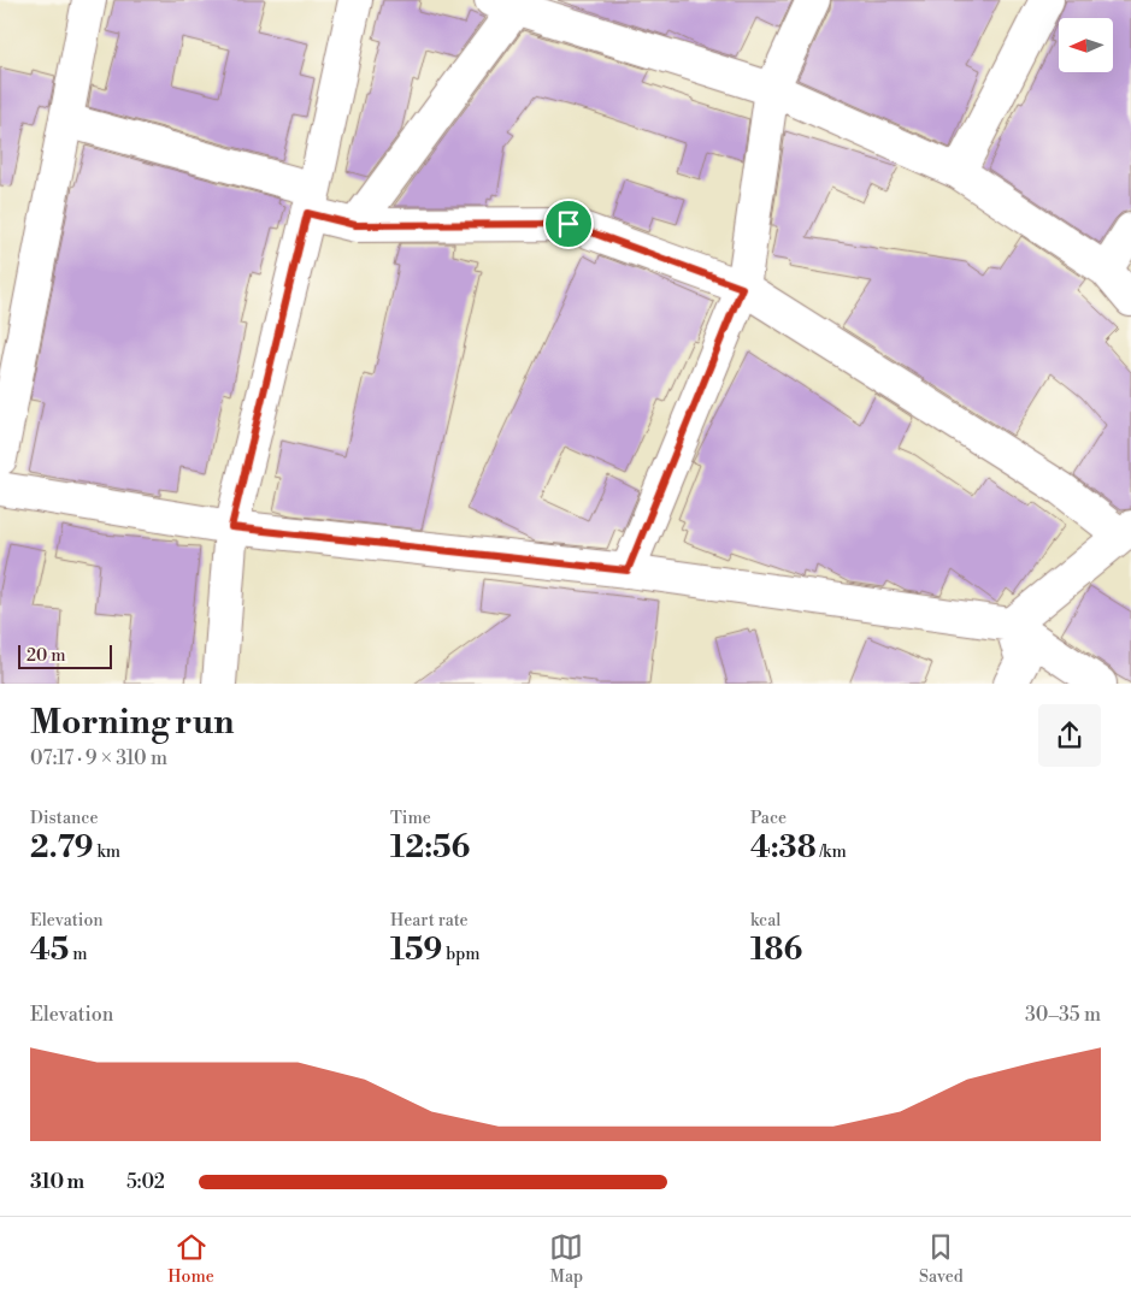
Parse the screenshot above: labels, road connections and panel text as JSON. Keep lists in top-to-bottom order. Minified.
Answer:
{"scale_bar":"20 m","north":"left","page":{"scale":"20 m","heading":["Morning run","07:17 · 9 × 310 m"],"stats":[["Distance","2.79 km"],["Time","12:56"],["Pace","4:38 /km"],["Elevation","45 m"],["Heart rate","159 bpm"],["kcal","186"]],"chart":["Elevation","30–35 m"],"list":[{"name":"310 m","note":"5:02"}],"tabs":["Home","Map","Saved"]}}
